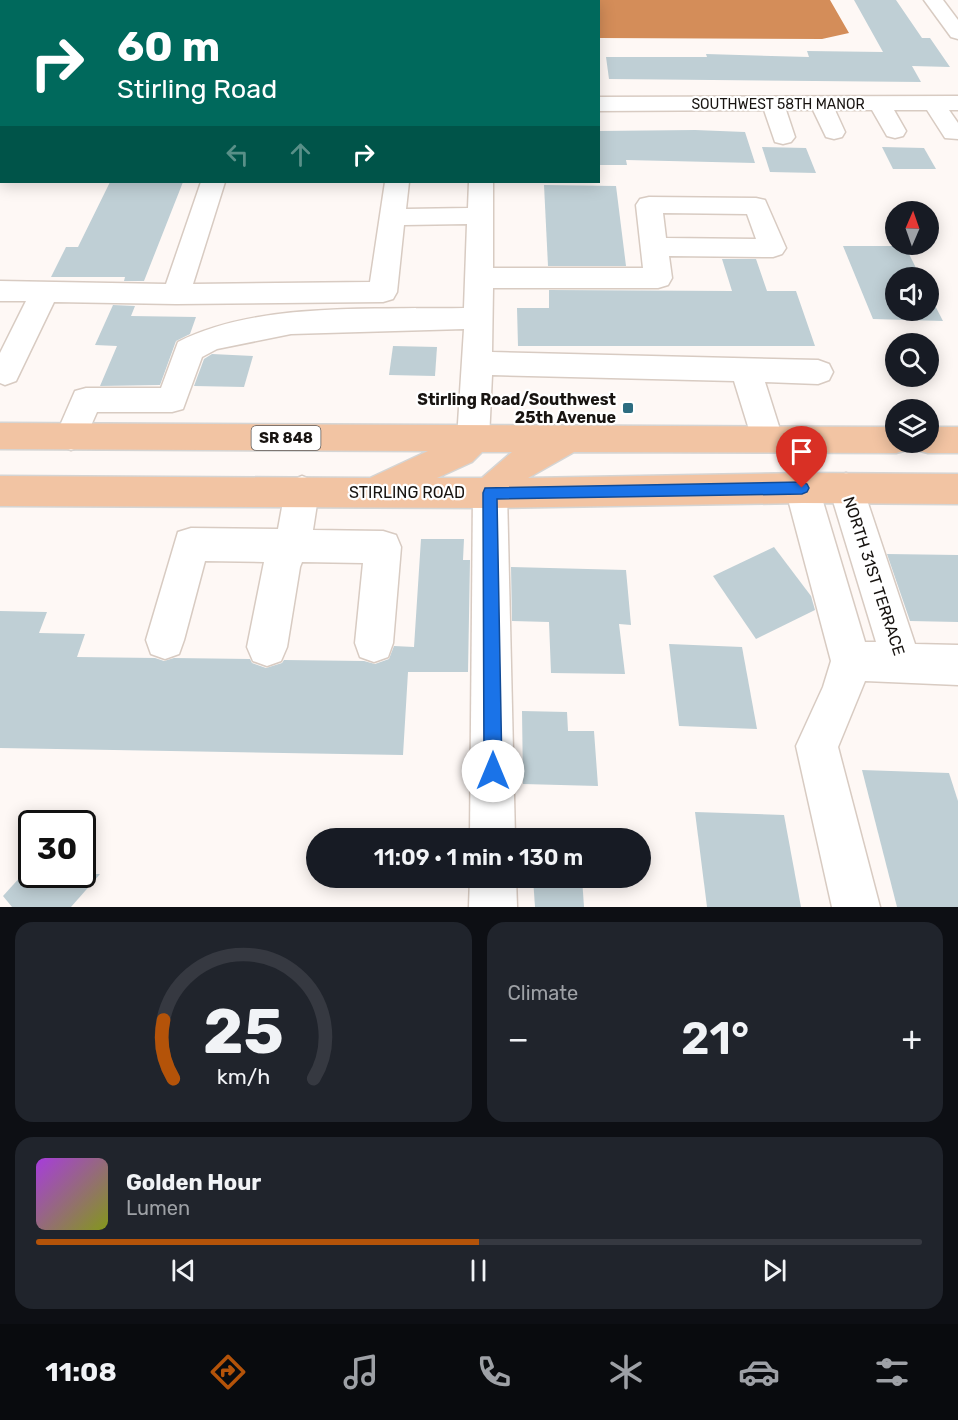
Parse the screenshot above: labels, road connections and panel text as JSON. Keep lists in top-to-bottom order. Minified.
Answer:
{"streets":{"main road":["SR 848","STIRLING ROAD"],"street":["SOUTHWEST 58TH MANOR","NORTH 31ST TERRACE"]},"crossings":[["STIRLING ROAD","NORTH 31ST TERRACE"]],"places":{"transit":["Stirling Road/Southwest 25th Avenue"]},"north":"top","page":{"turn":["60 m","Stirling Road"],"limit":"30","trip":"11:09 · 1 min · 130 m","tile":"Climate","heat":["−","21°","+"],"song":["Golden Hour","Lumen"],"tabs":"11:08","gauge":["25","km/h"]}}
